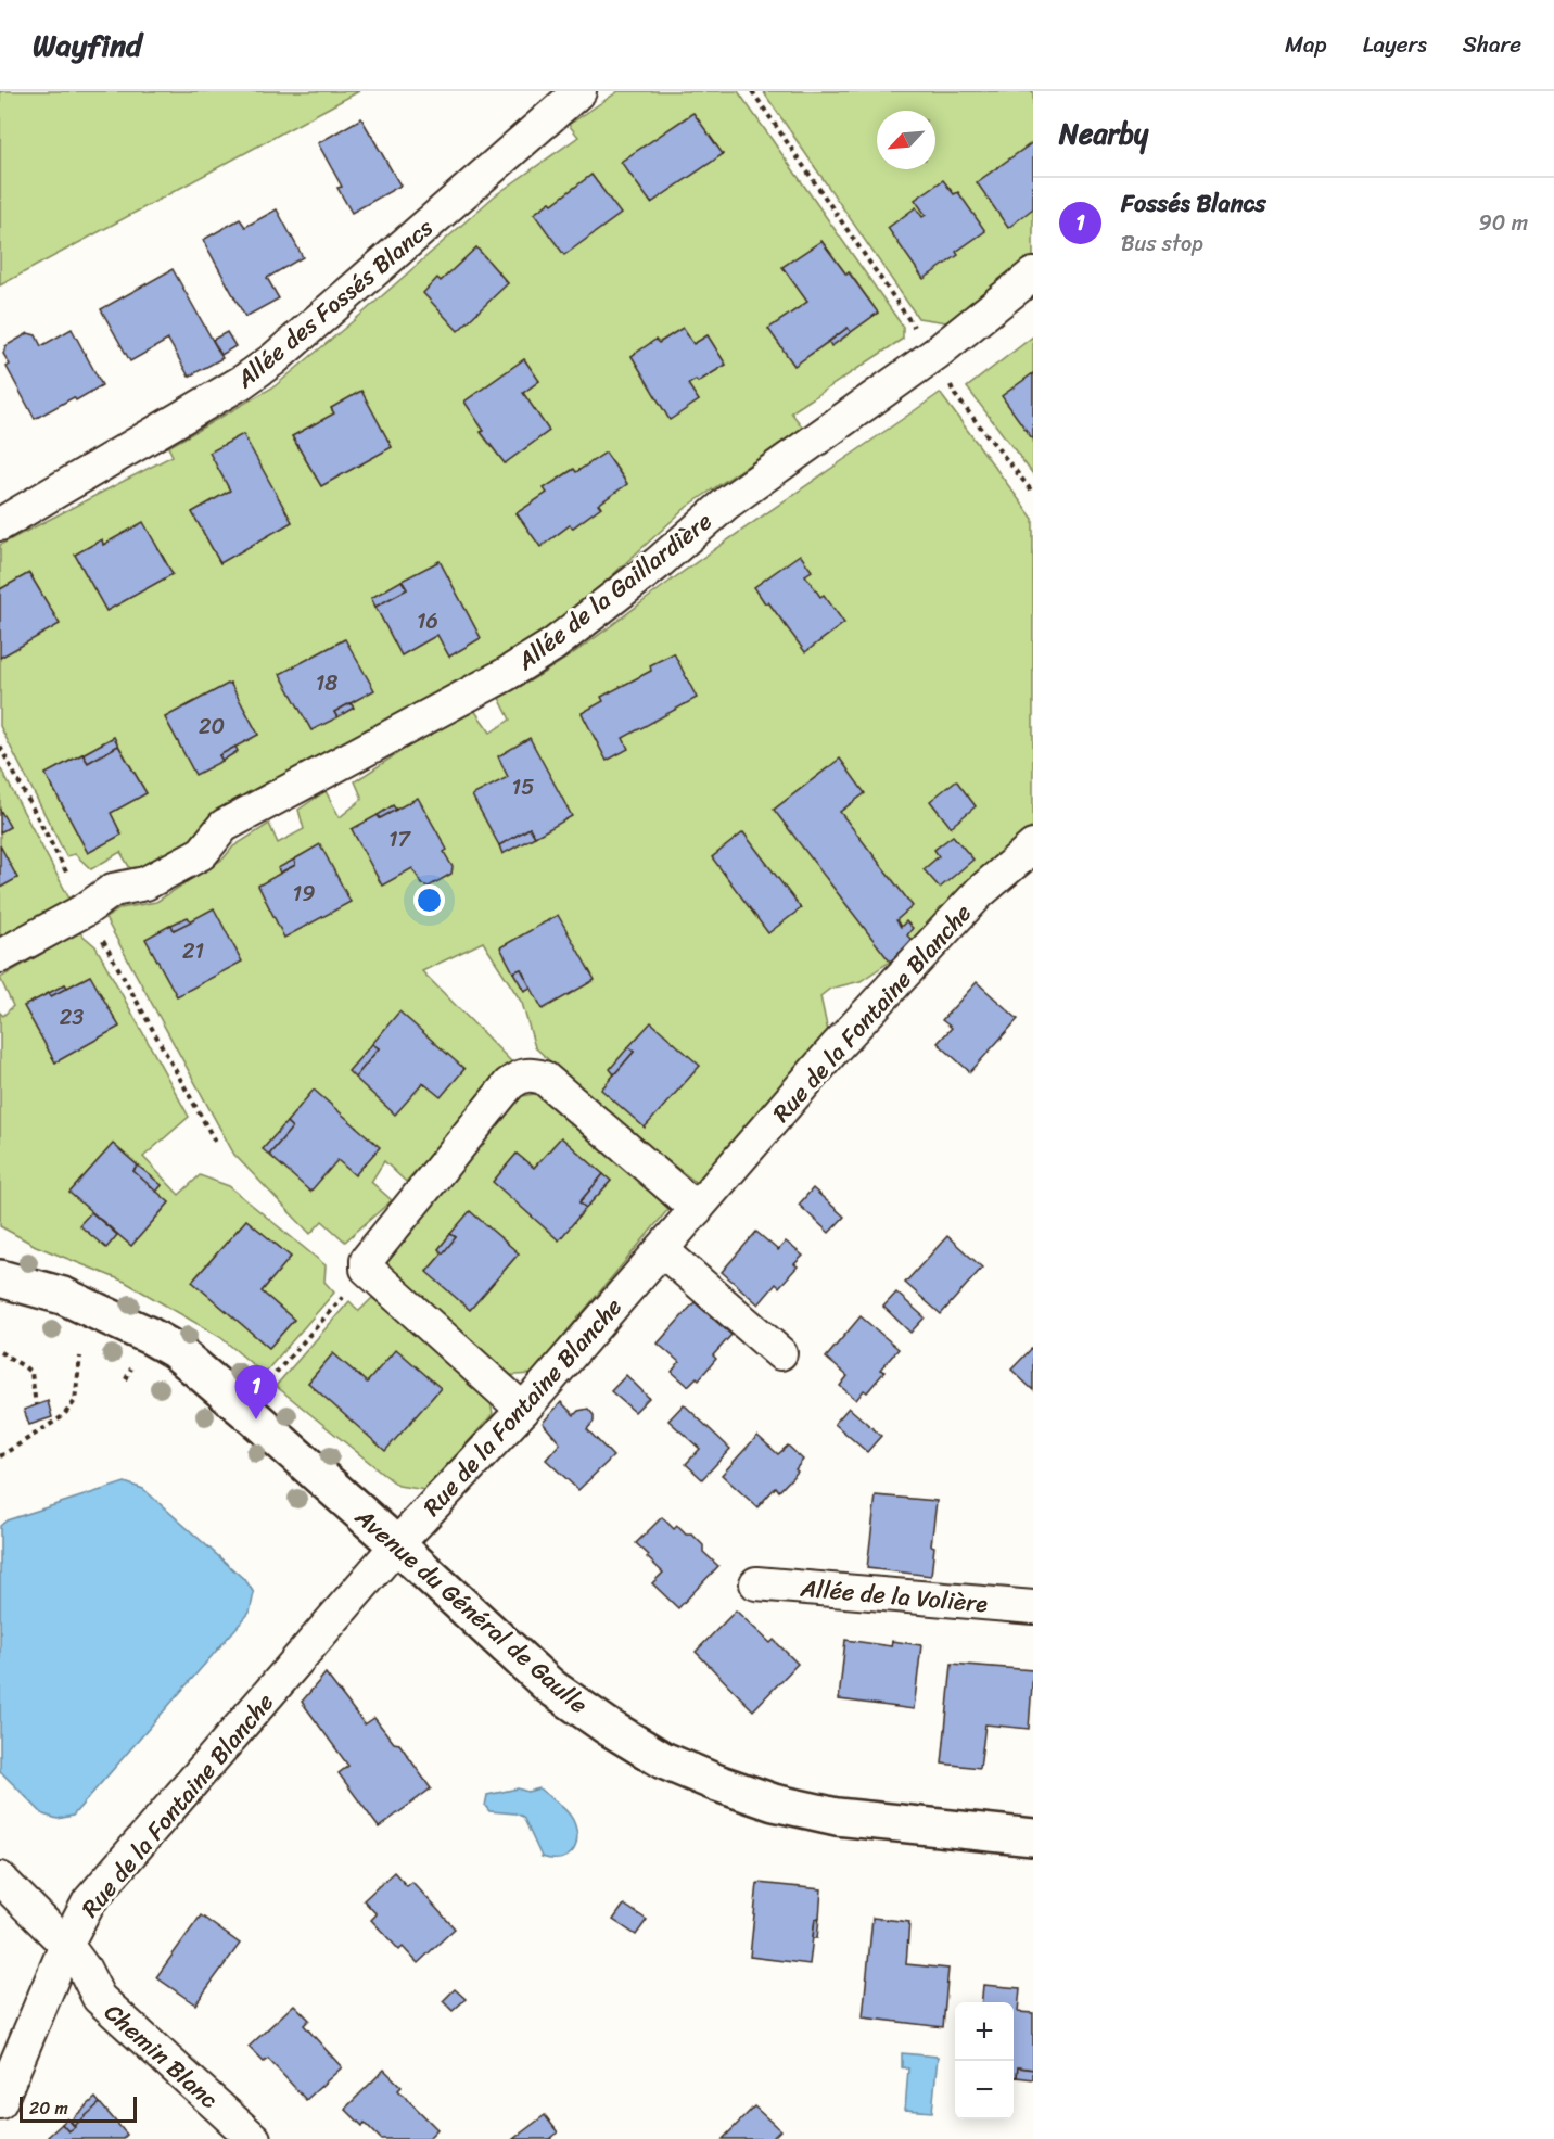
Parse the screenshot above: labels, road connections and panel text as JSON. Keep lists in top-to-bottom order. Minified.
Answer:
{"streets":{"street":["Allée des Fossés Blancs","Allée de la Gaillardière","Rue de la Fontaine Blanche","Allée de la Volière","Avenue du Général de Gaulle","Chemin Blanc"]},"crossings":[["Rue de la Fontaine Blanche","Avenue du Général de Gaulle"],["Rue de la Fontaine Blanche","Chemin Blanc"]],"house_numbers":["16","18","20","15","17","19","21","23"],"scale_bar":"20 m","north":"bottom left","page":{"header":"Wayfind","nav":["Map","Layers","Share"],"heading":"Nearby","list":[{"mark":"1","name":"Fossés Blancs","note":"Bus stop","value":"90 m"}],"pins":"1","map_buttons":["+","−"],"scale":"20 m"}}
